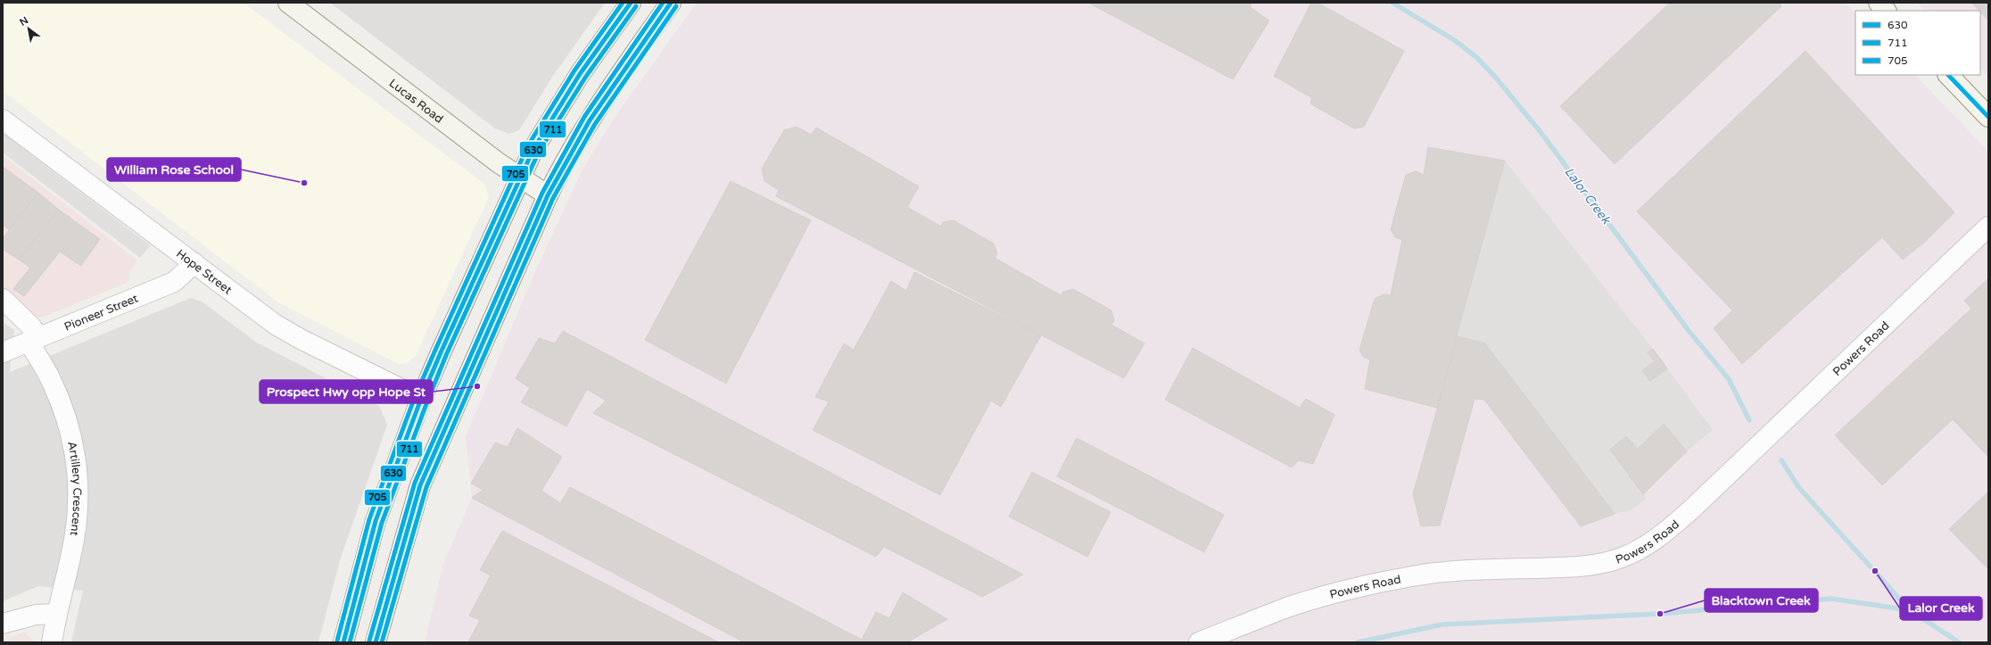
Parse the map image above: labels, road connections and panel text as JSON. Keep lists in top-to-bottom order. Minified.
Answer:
{"streets":{"street":["Lucas Road","Hope Street","Pioneer Street","Powers Road","Artillery Crescent"]},"crossings":[["Hope Street","Pioneer Street"],["Pioneer Street","Artillery Crescent"]],"water":["Lalor Creek"],"places":["William Rose School","Prospect Hwy opp Hope St","Lalor Creek","Blacktown Creek"],"lines":["transit line 630","transit line 705","transit line 711"],"legend":["630","711","705"],"north":"top left"}
